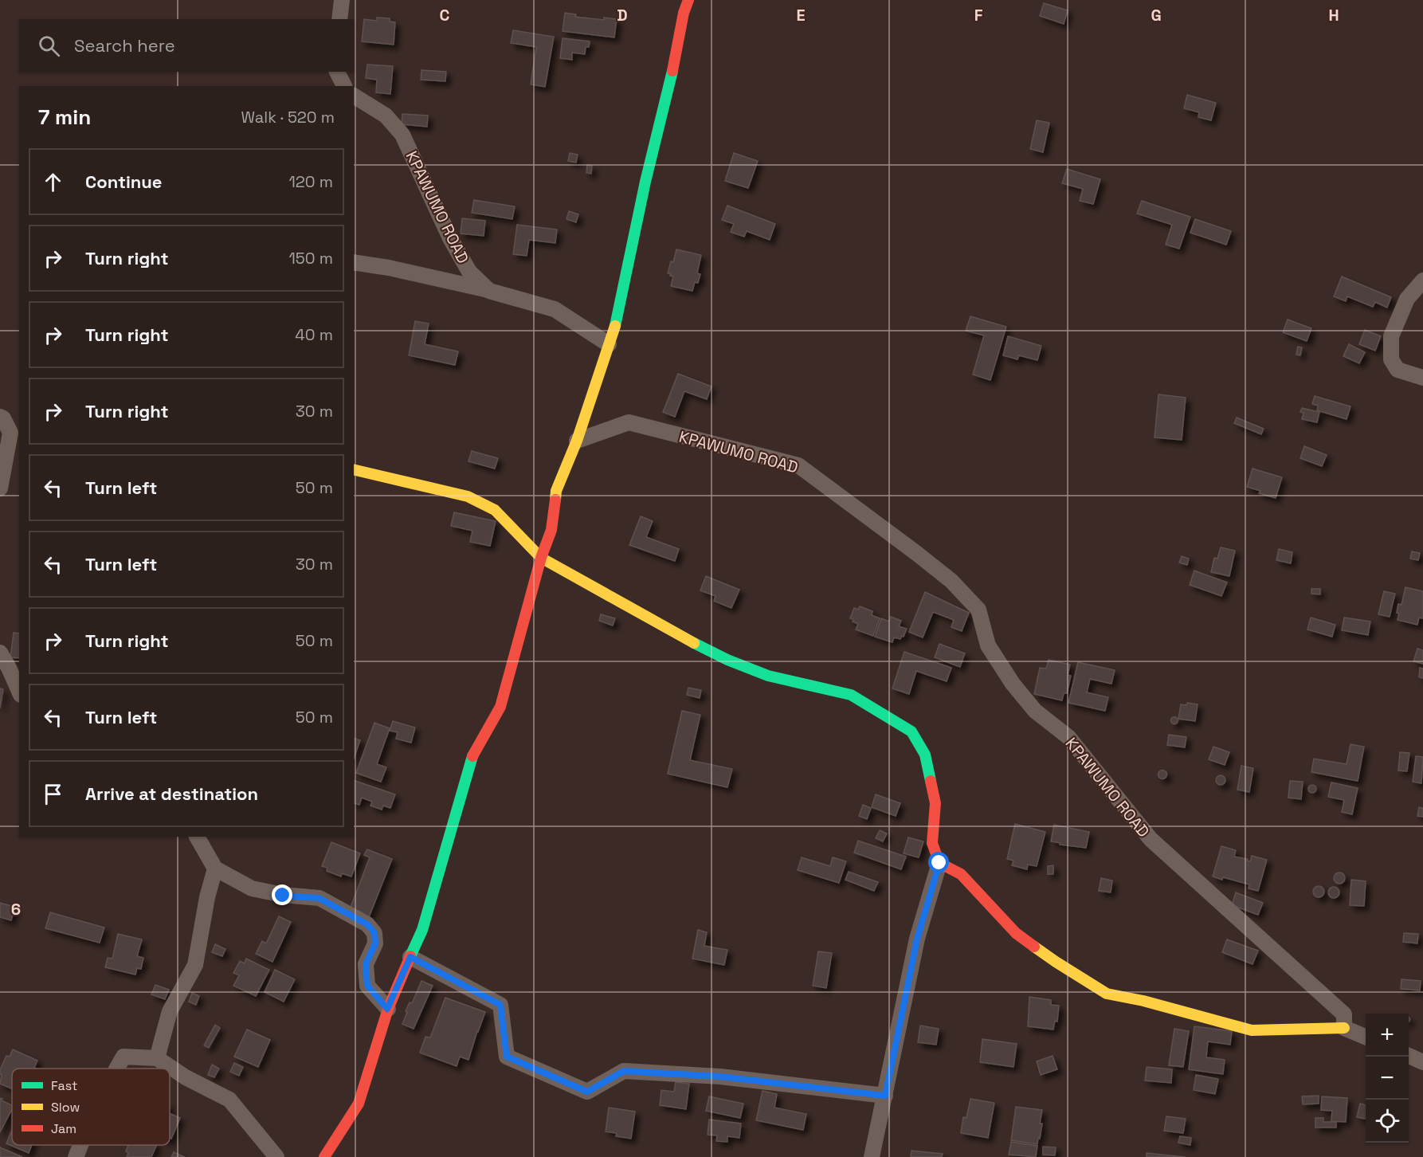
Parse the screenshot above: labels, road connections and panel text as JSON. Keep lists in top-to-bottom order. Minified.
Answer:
{"streets":{"street":["KPAWUMO ROAD"]},"legend":["Fast","Slow","Jam"],"page":{"search":"Search here","heading":["7 min","Walk · 520 m"],"list":[["Continue","120 m"],["Turn right","150 m"],["Turn right","40 m"],["Turn right","30 m"],["Turn left","50 m"],["Turn left","30 m"],["Turn right","50 m"],["Turn left","50 m"],"Arrive at destination"],"map_buttons":["+","−"]},"grid":{"columns":["C","D","E","F","G","H"],"rows":["6"]}}
